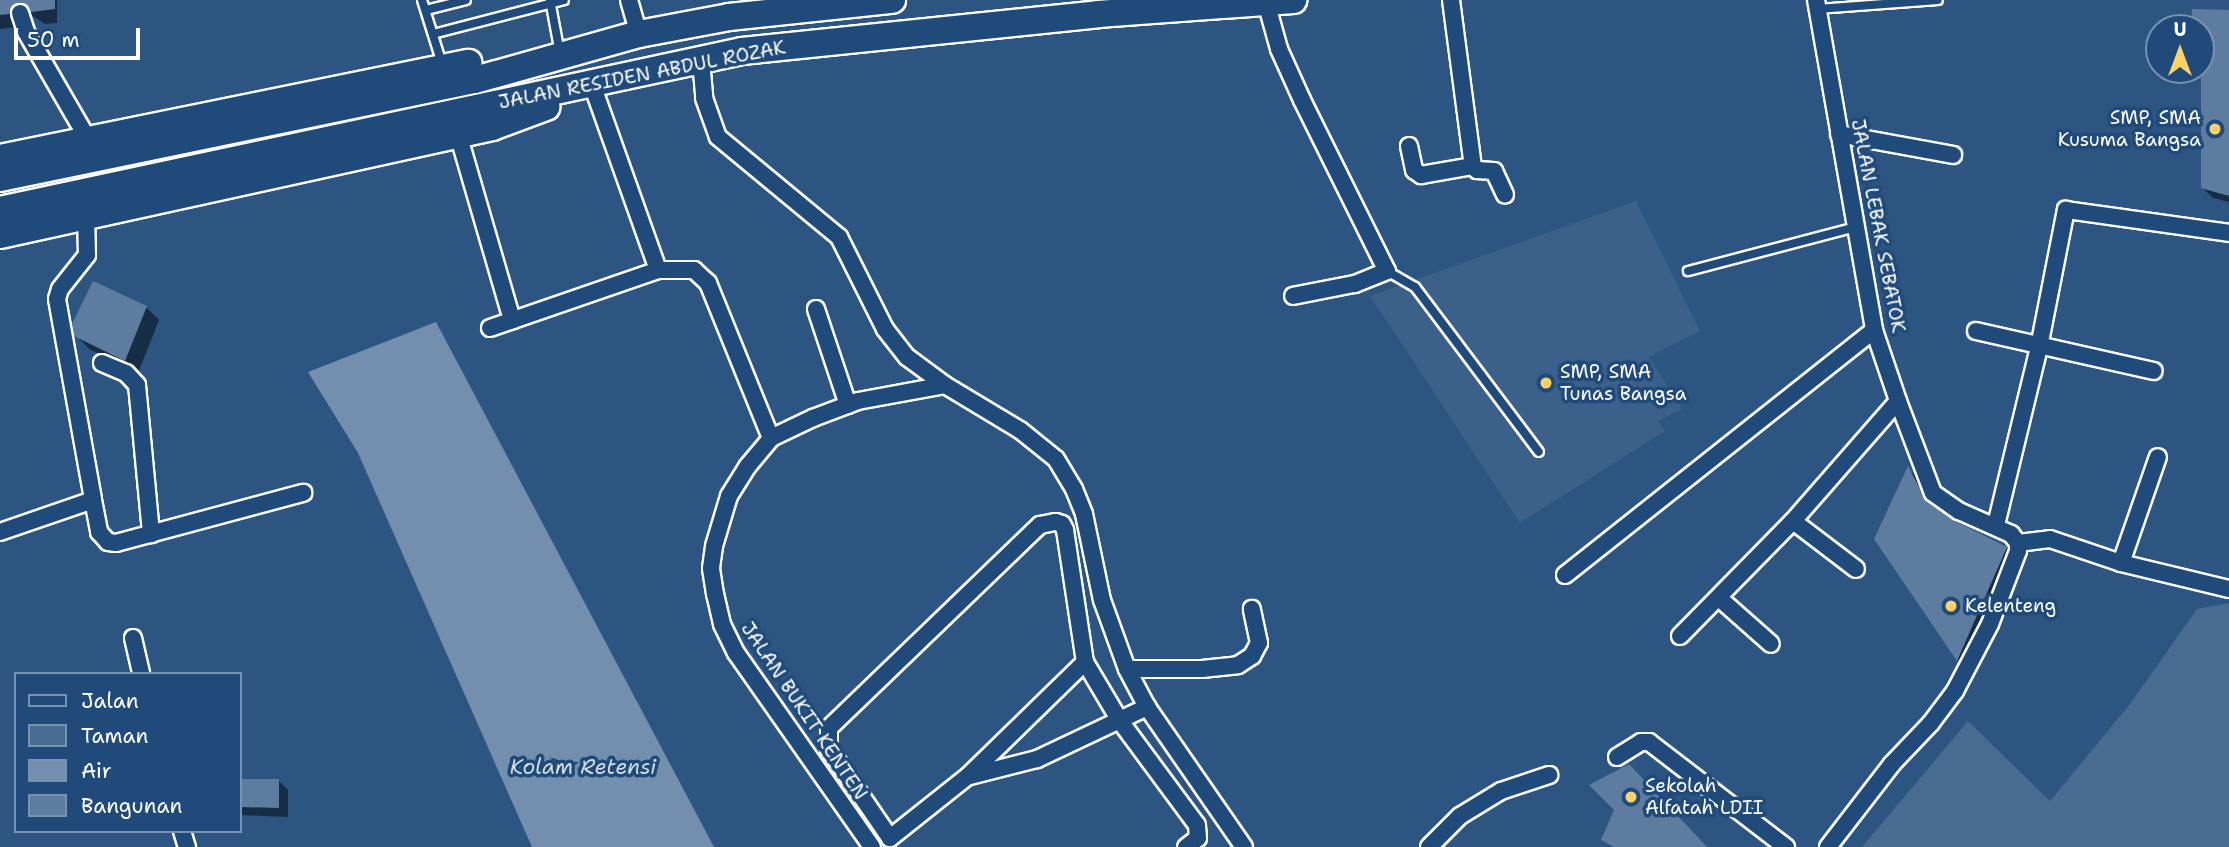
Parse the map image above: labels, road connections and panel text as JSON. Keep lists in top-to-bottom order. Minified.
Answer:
{"streets":{"highway":["JALAN RESIDEN ABDUL ROZAK"],"street":["JALAN LEBAK SEBATOK","JALAN BUKIT KENTEN"]},"water":["Kolam Retensi"],"places":["SMP, SMA Kusuma Bangsa","SMP, SMA Tunas Bangsa","Kelenteng","Sekolah Alfatah LDII"],"legend":["Jalan","Taman","Air","Bangunan"],"scale_bar":"50 m","north":"top"}
